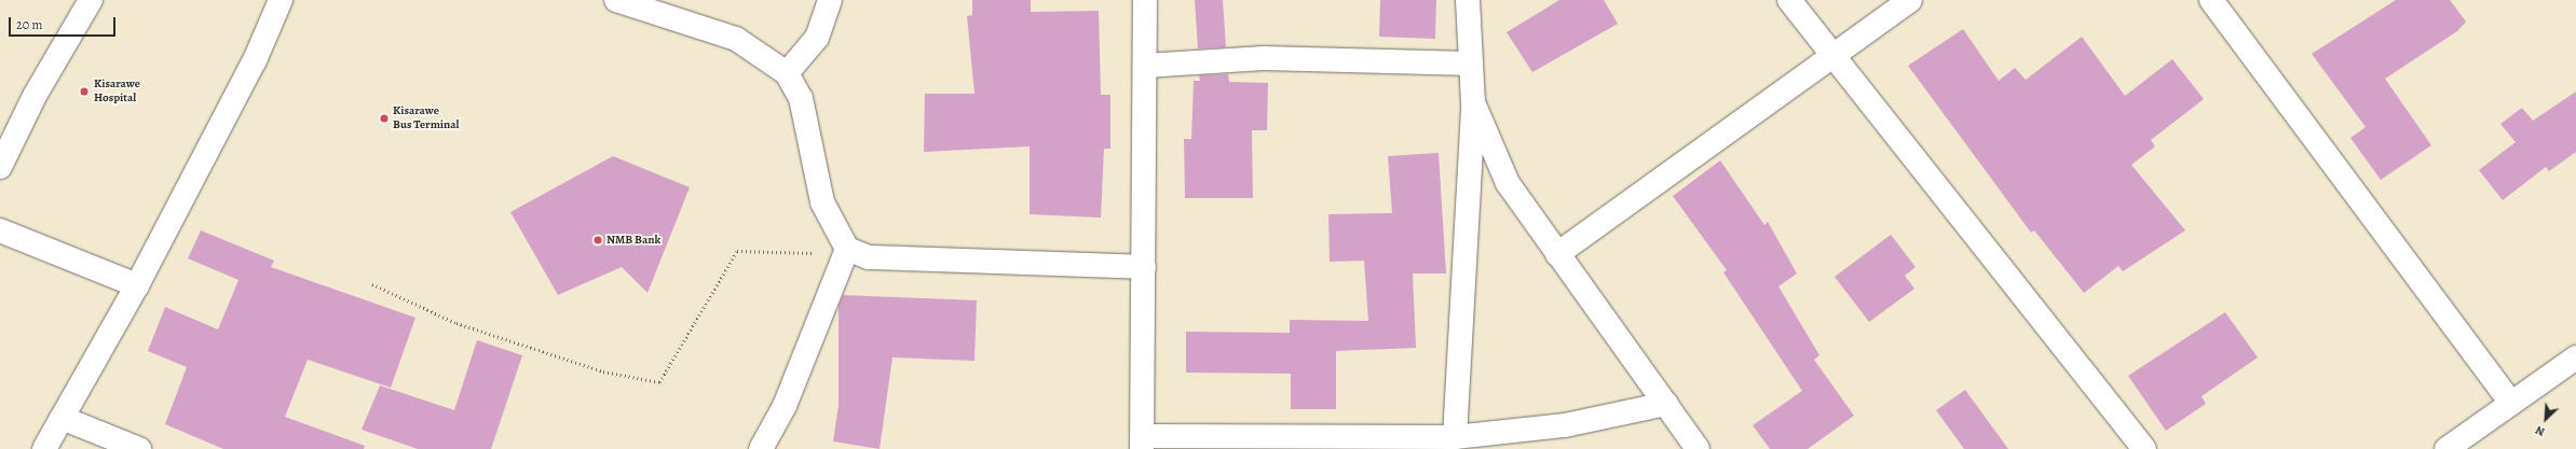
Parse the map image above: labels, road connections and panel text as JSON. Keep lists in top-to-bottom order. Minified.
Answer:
{"places":["Kisarawe Hospital","Kisarawe Bus Terminal","NMB Bank"],"scale_bar":"20 m","north":"bottom left"}
